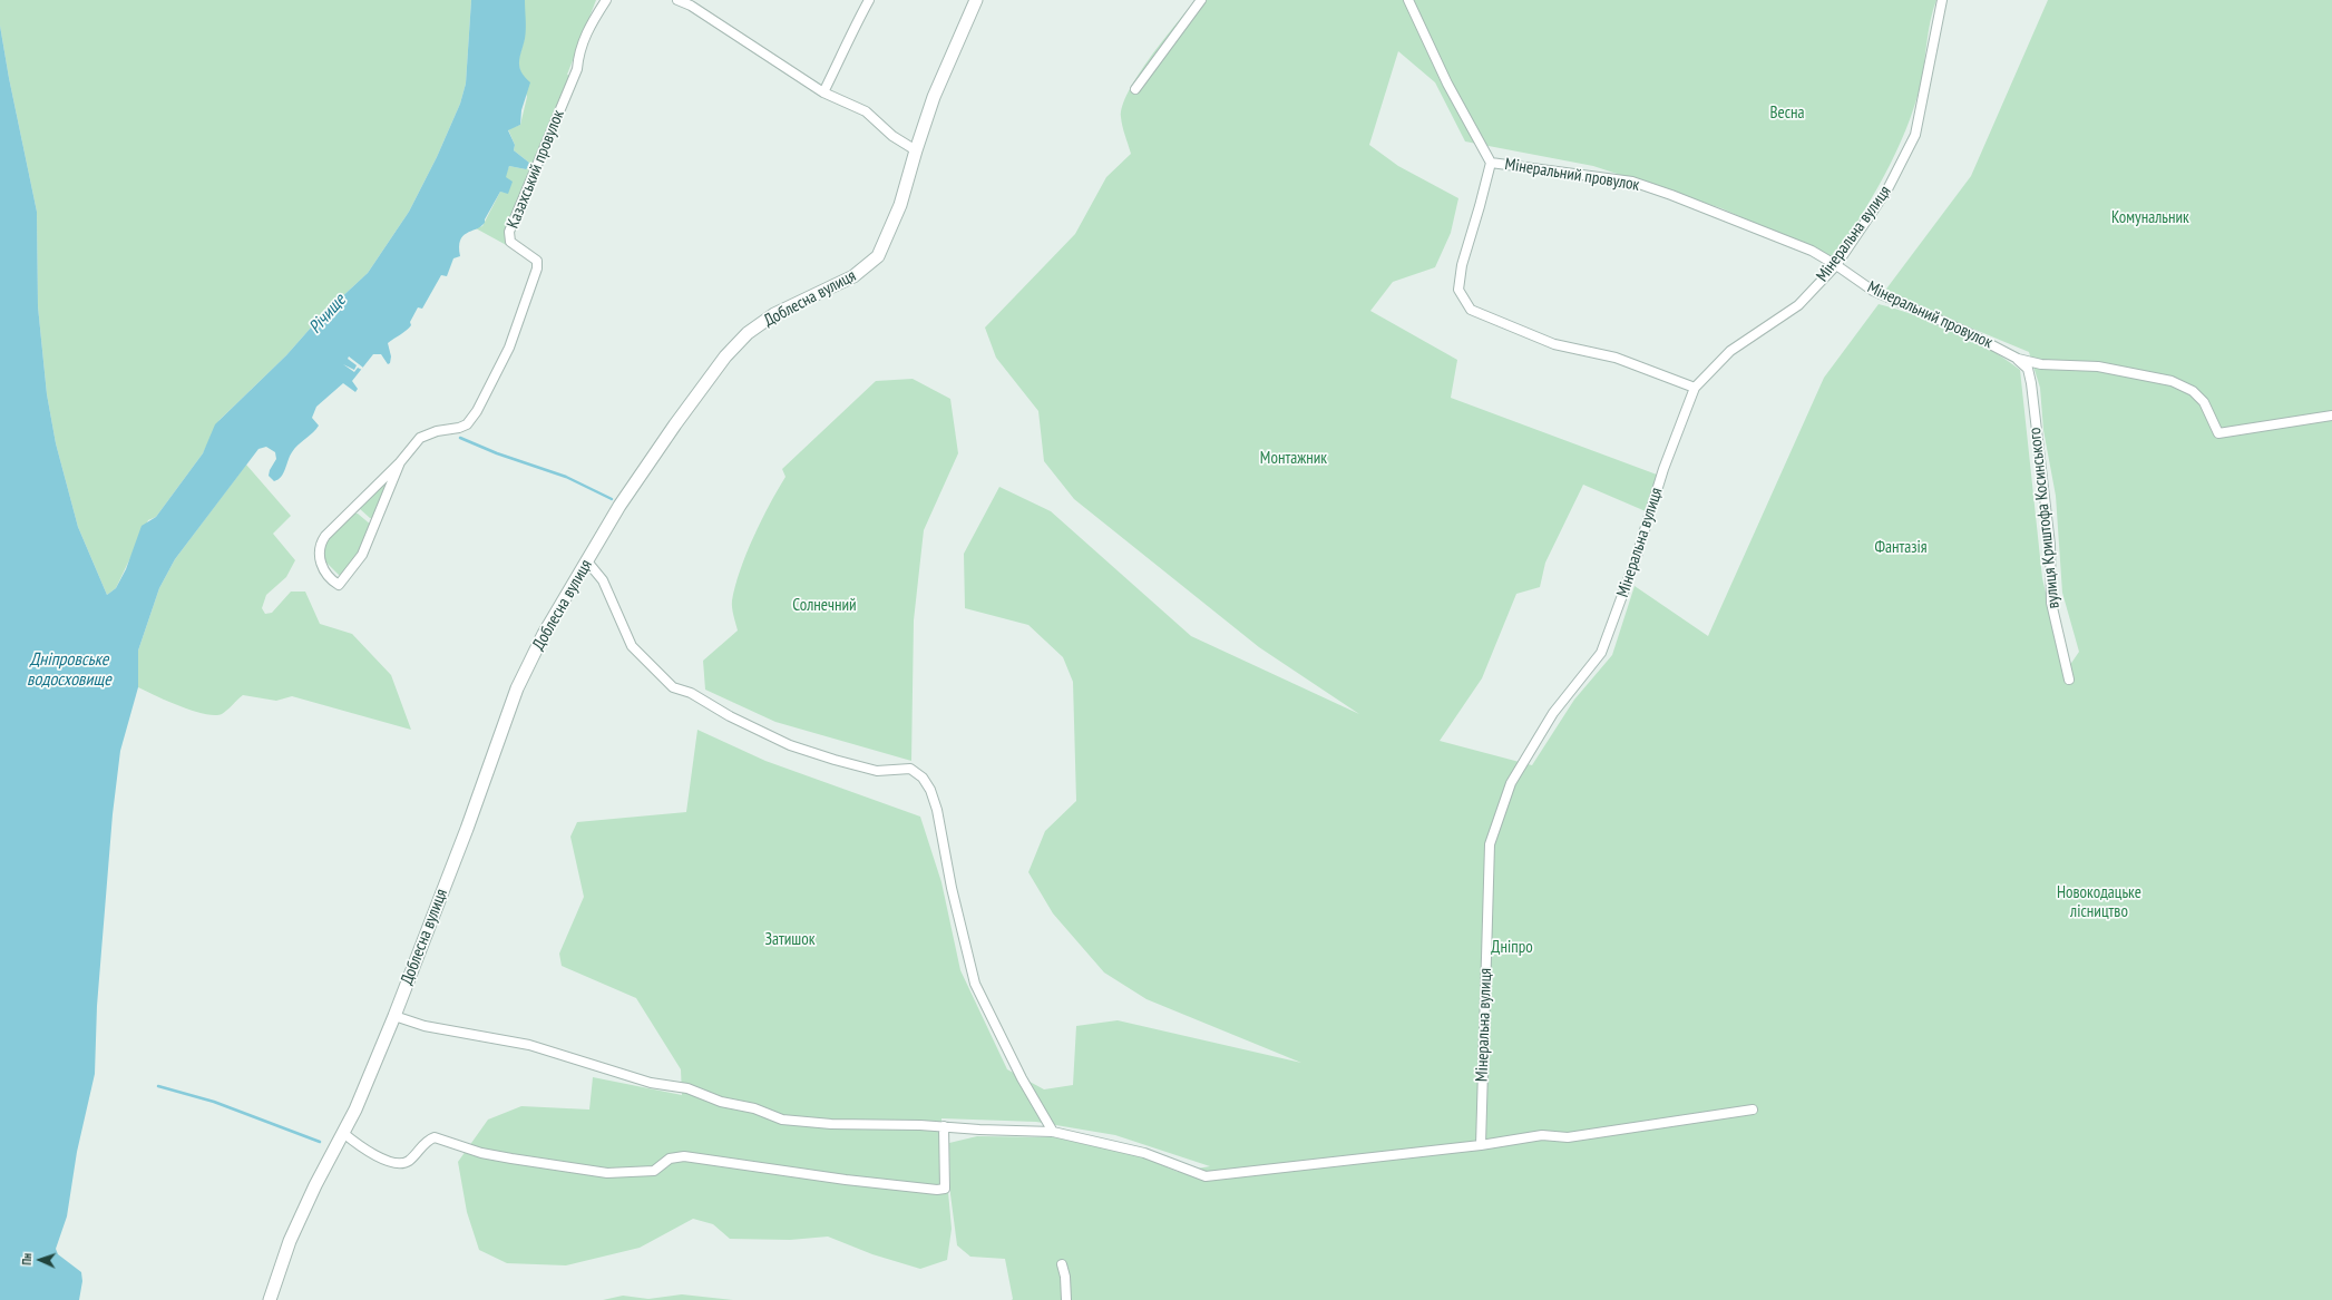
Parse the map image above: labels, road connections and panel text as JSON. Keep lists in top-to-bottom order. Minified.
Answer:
{"streets":{"street":["Казахський провулок","Мінеральний провулок","Мінеральна вулиця","Доблесна вулиця","вулиця Криштофа Косинського"]},"crossings":[["Мінеральний провулок","Мінеральна вулиця"],["Мінеральний провулок","вулиця Криштофа Косинського"]],"water":["Річище","Дніпровське водосховище"],"parks":["Весна","Комунальник","Монтажник","Фантазія","Солнечний","Новокодацьке лісництво","Затишок","Дніпро"],"north":"left"}
